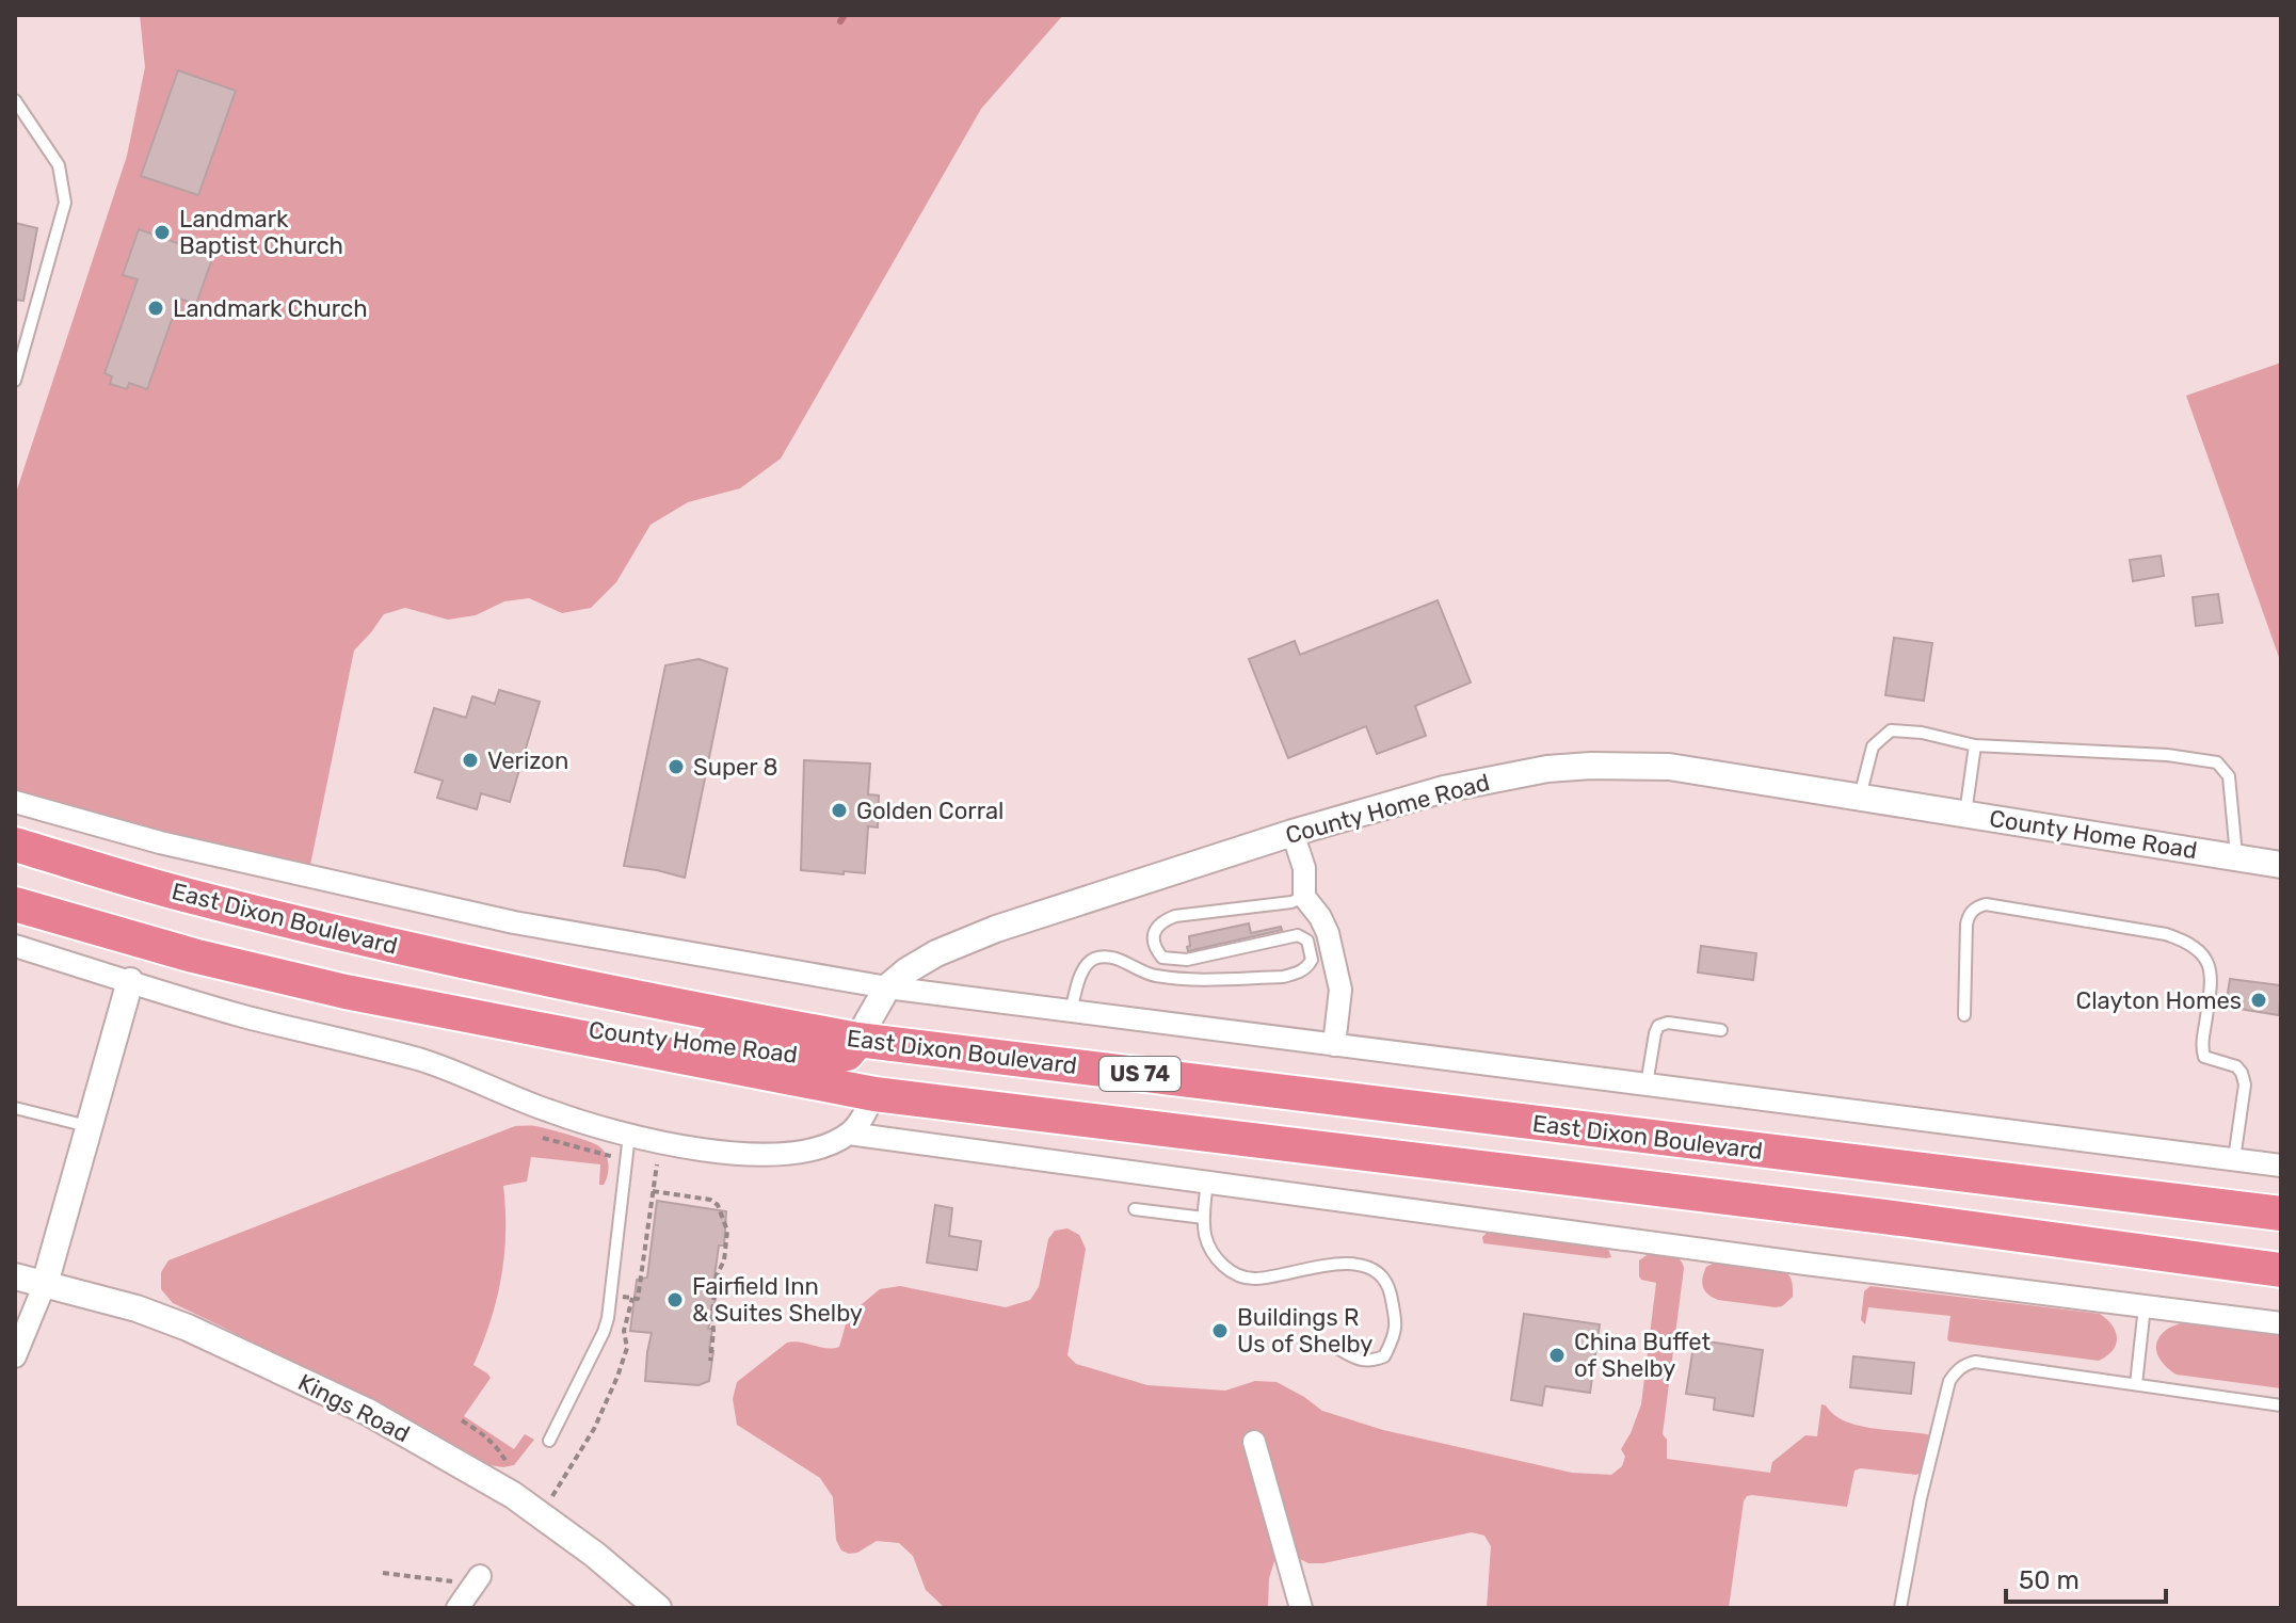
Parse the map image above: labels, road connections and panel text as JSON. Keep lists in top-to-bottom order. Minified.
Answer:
{"streets":{"highway":["County Home Road","East Dixon Boulevard","US 74"],"street":["Kings Road"]},"crossings":[["County Home Road","East Dixon Boulevard"],["County Home Road","US 74"]],"places":["Landmark Baptist Church","Landmark Church","Verizon","Super 8","Golden Corral","Clayton Homes","Fairfield Inn & Suites Shelby","Buildings R Us of Shelby","China Buffet of Shelby"],"scale_bar":"50 m"}
